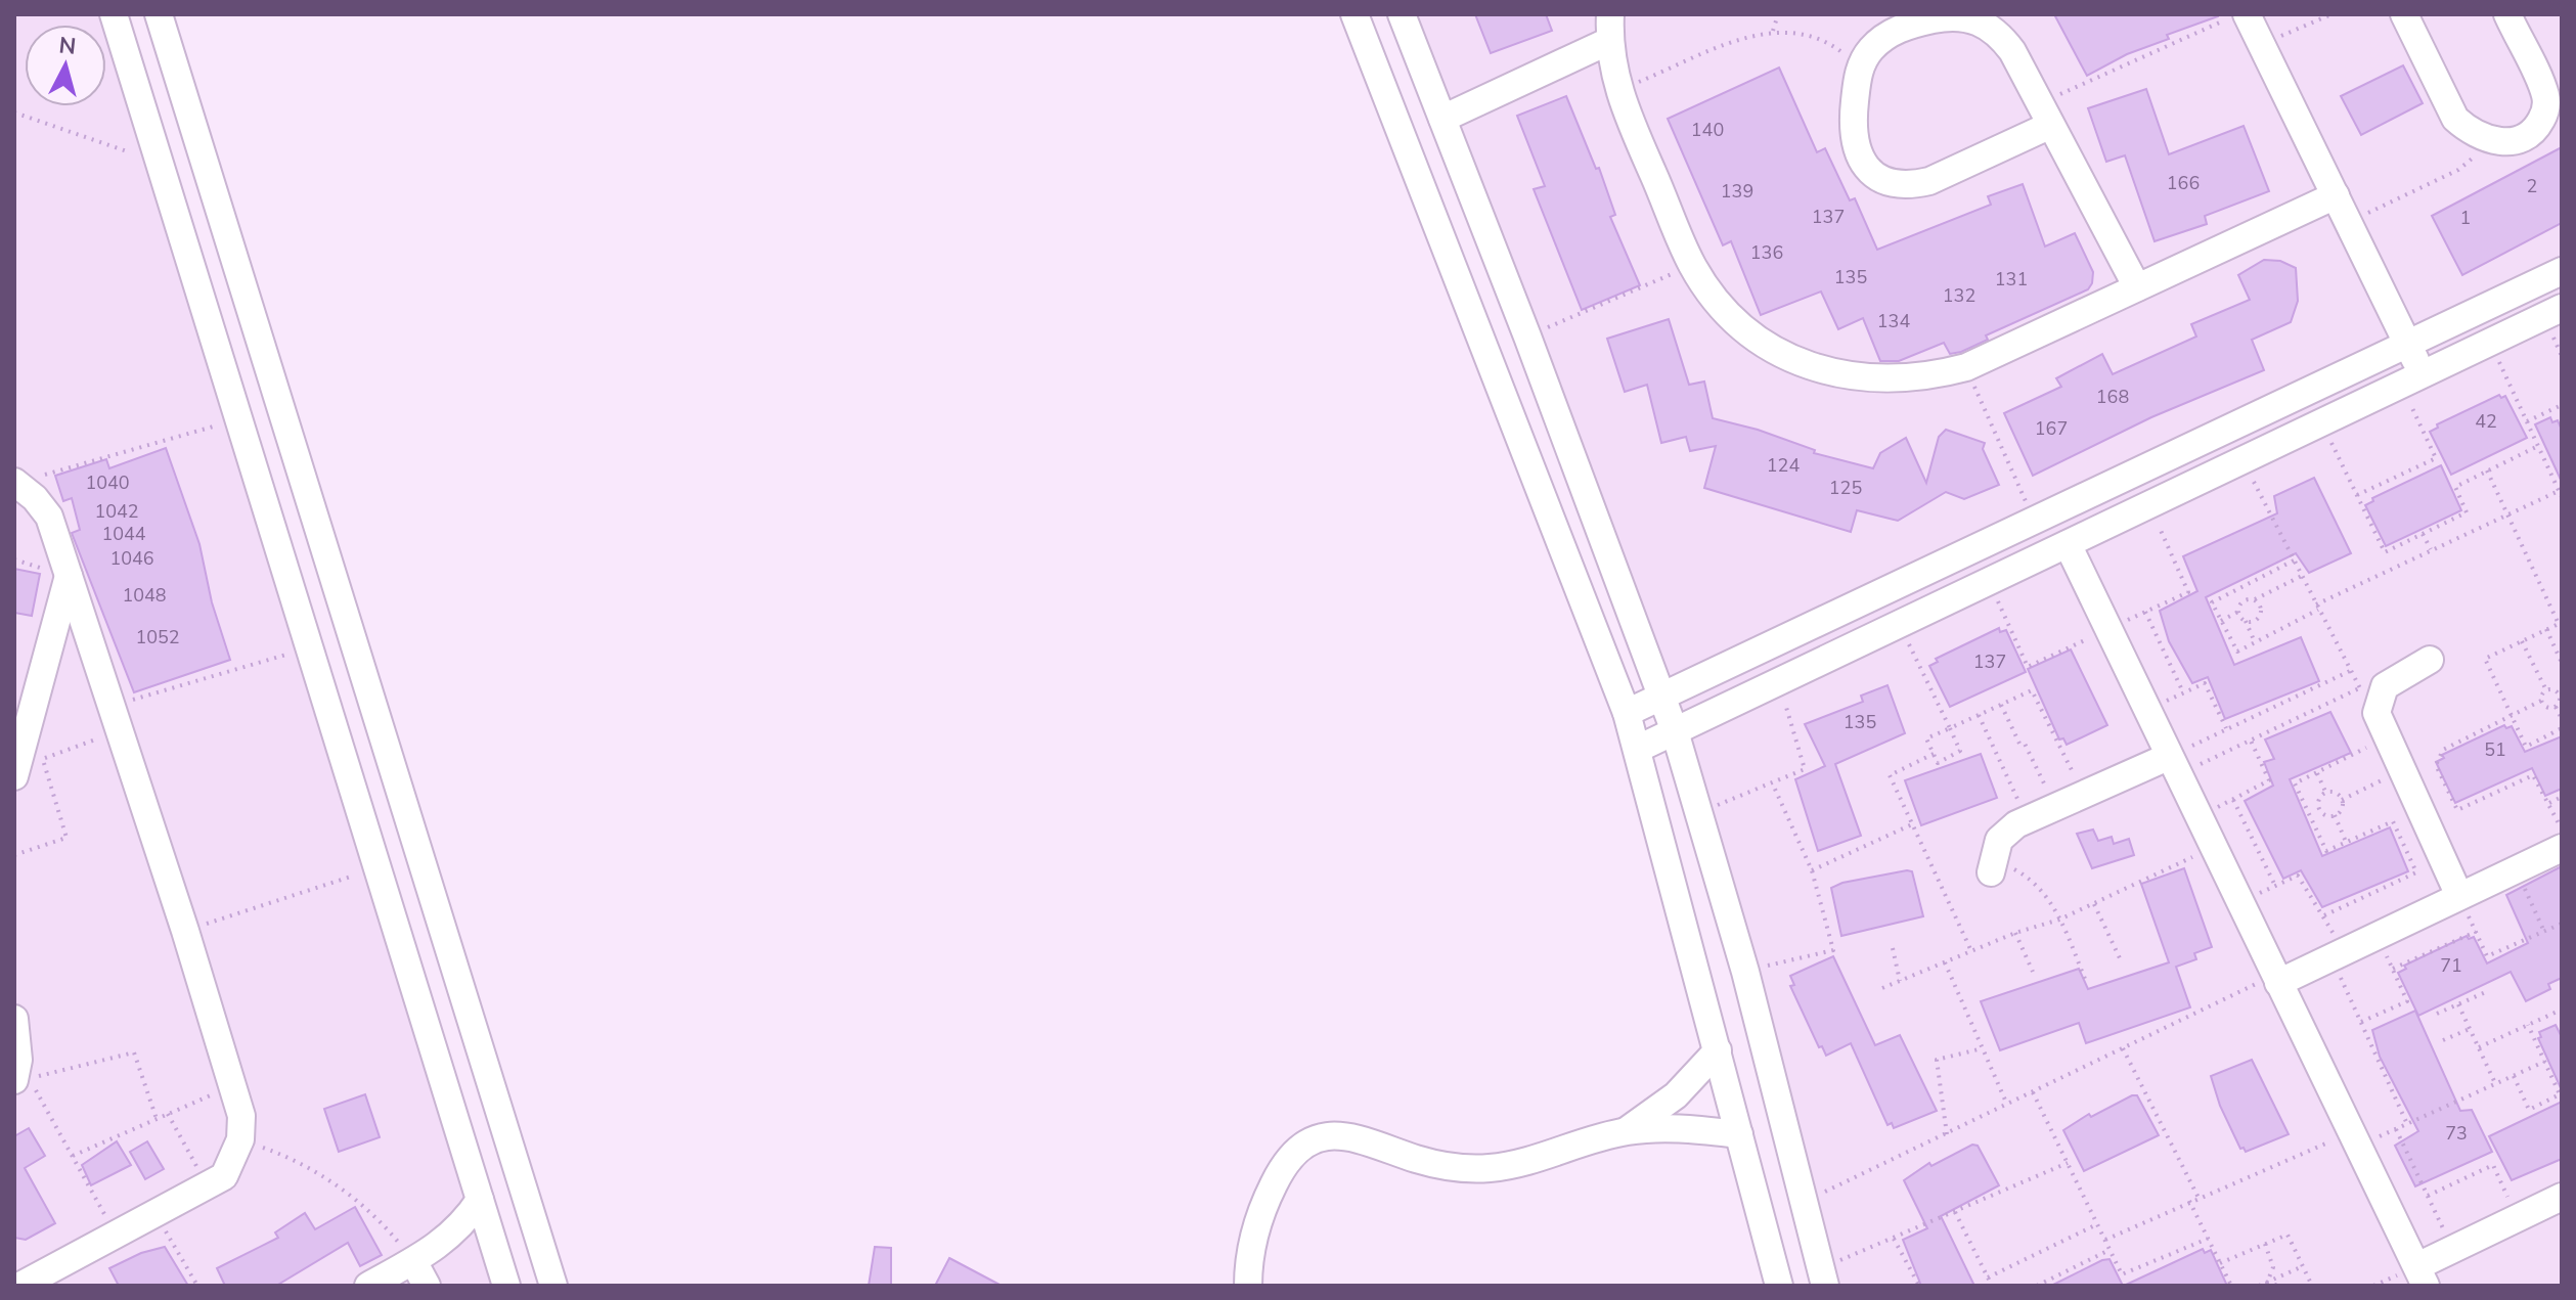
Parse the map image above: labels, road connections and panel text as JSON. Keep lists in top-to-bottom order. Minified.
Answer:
{"house_numbers":["140","166","2","139","137","1","136","135","131","132","134","168","42","167","124","1040","125","1042","1044","1046","1048","1052","137","135","51","71","73"],"north":"top"}
